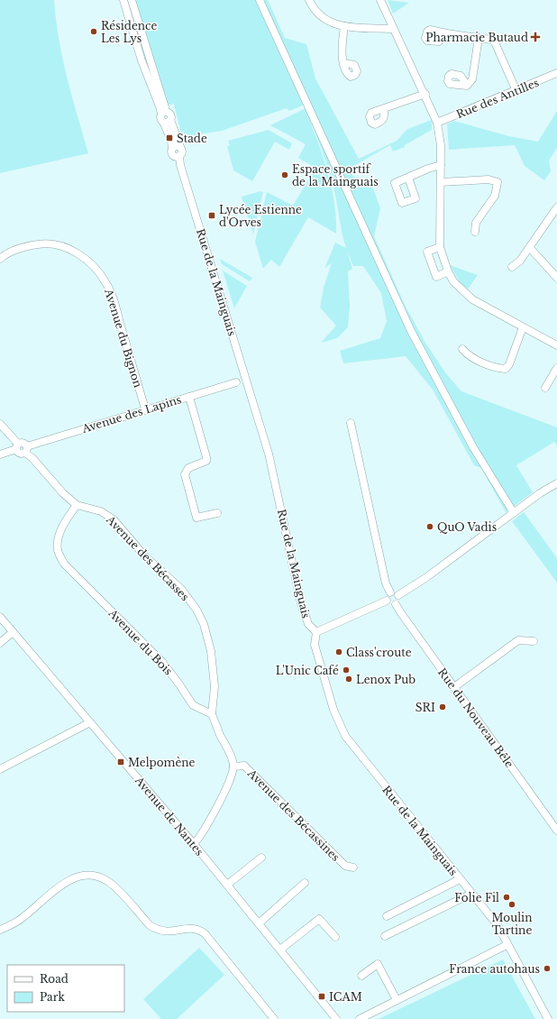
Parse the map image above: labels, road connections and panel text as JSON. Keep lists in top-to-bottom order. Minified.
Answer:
{"streets":{"street":["Rue des Antilles","Rue de la Mainguais","Avenue du Bignon","Avenue des Lapins","Avenue des Bécasses","Avenue du Bois","Rue du Nouveau Bêle","Avenue des Bécassines","Avenue de Nantes"]},"crossings":[["Avenue du Bignon","Avenue des Lapins"],["Avenue des Bécasses","Avenue du Bois"]],"places":{"other":["Résidence Les Lys","Espace sportif de la Mainguais","QuO Vadis","Class'croute","L'Unic Café","Lenox Pub","SRI","Folie Fil","Moulin Tartine","France autohaus"],"health":["Pharmacie Butaud"],"transit":["Stade","Lycée Estienne d'Orves","Melpomène","ICAM"]},"legend":["Road","Park"]}
